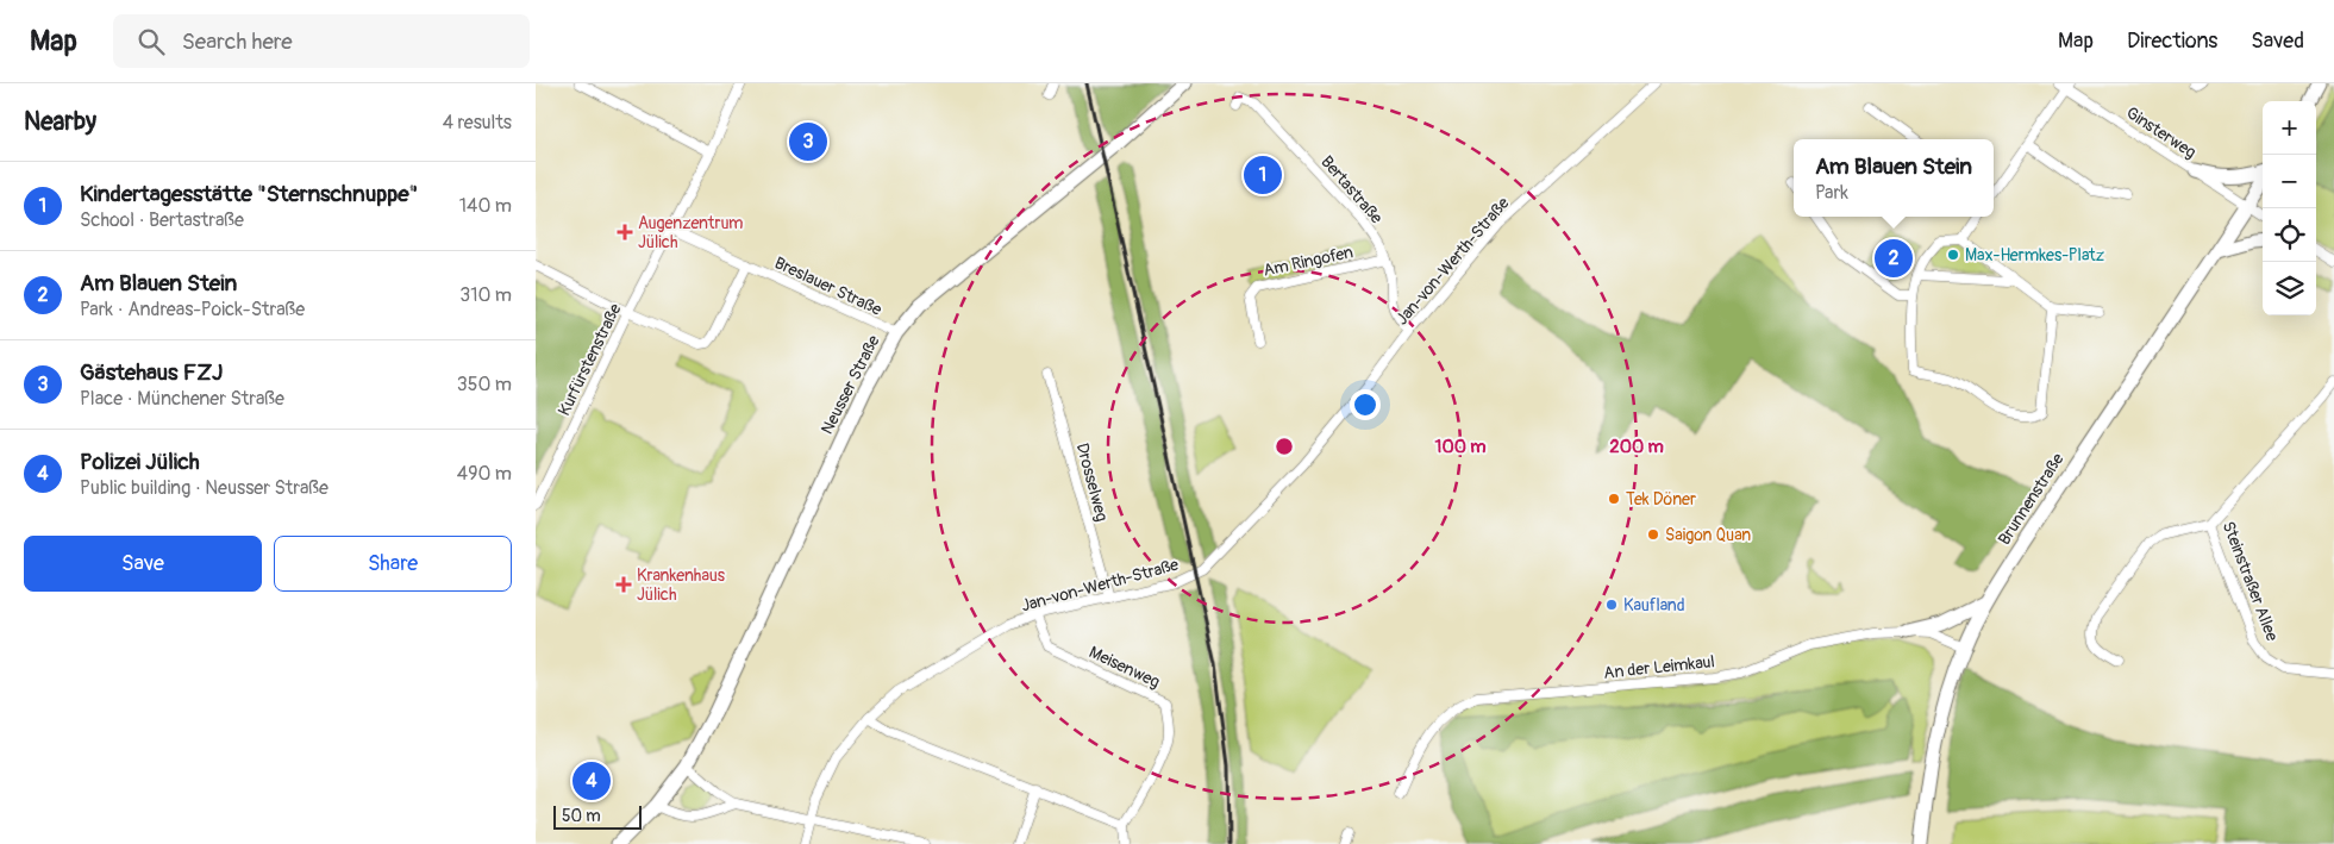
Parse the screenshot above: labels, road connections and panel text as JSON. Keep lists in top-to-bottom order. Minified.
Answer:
{"streets":{"main road":["Neusser Straße","Brunnenstraße"],"street":["Ginsterweg","Bertastraße","Am Ringofen","Jan-von-Werth-Straße","Breslauer Straße","Kurfürstenstraße","Drosselweg","Steinstraßer Allee","Meisenweg","An der Leimkaul"]},"crossings":[["Ginsterweg","Brunnenstraße"],["Bertastraße","Am Ringofen"],["Bertastraße","Jan-von-Werth-Straße"],["Jan-von-Werth-Straße","Drosselweg"],["Jan-von-Werth-Straße","Meisenweg"],["Breslauer Straße","Kurfürstenstraße"],["Breslauer Straße","Neusser Straße"],["Brunnenstraße","An der Leimkaul"]],"places":{"health":["Augenzentrum Jülich","Krankenhaus Jülich"],"other":["Max-Hermkes-Platz","Tek Döner","Saigon Quan","Kaufland"]},"scale_bar":"50 m","page":{"header":"Map","search":"Search here","nav":["Map","Directions","Saved"],"heading":["Nearby","4 results"],"map_buttons":["+","−"],"pins":["3","1","2","4"],"popup":["Am Blauen Stein","Park"],"list":[{"mark":"1","name":"Kindertagesstätte \"Sternschnuppe\"","note":"School · Bertastraße","value":"140 m"},{"mark":"2","name":"Am Blauen Stein","note":"Park · Andreas-Poick-Straße","value":"310 m"},{"mark":"3","name":"Gästehaus FZJ","note":"Place · Münchener Straße","value":"350 m"},{"mark":"4","name":"Polizei Jülich","note":"Public building · Neusser Straße","value":"490 m"}],"buttons":["Save","Share"],"scale":"50 m"},"rings":["100 m","200 m"]}
